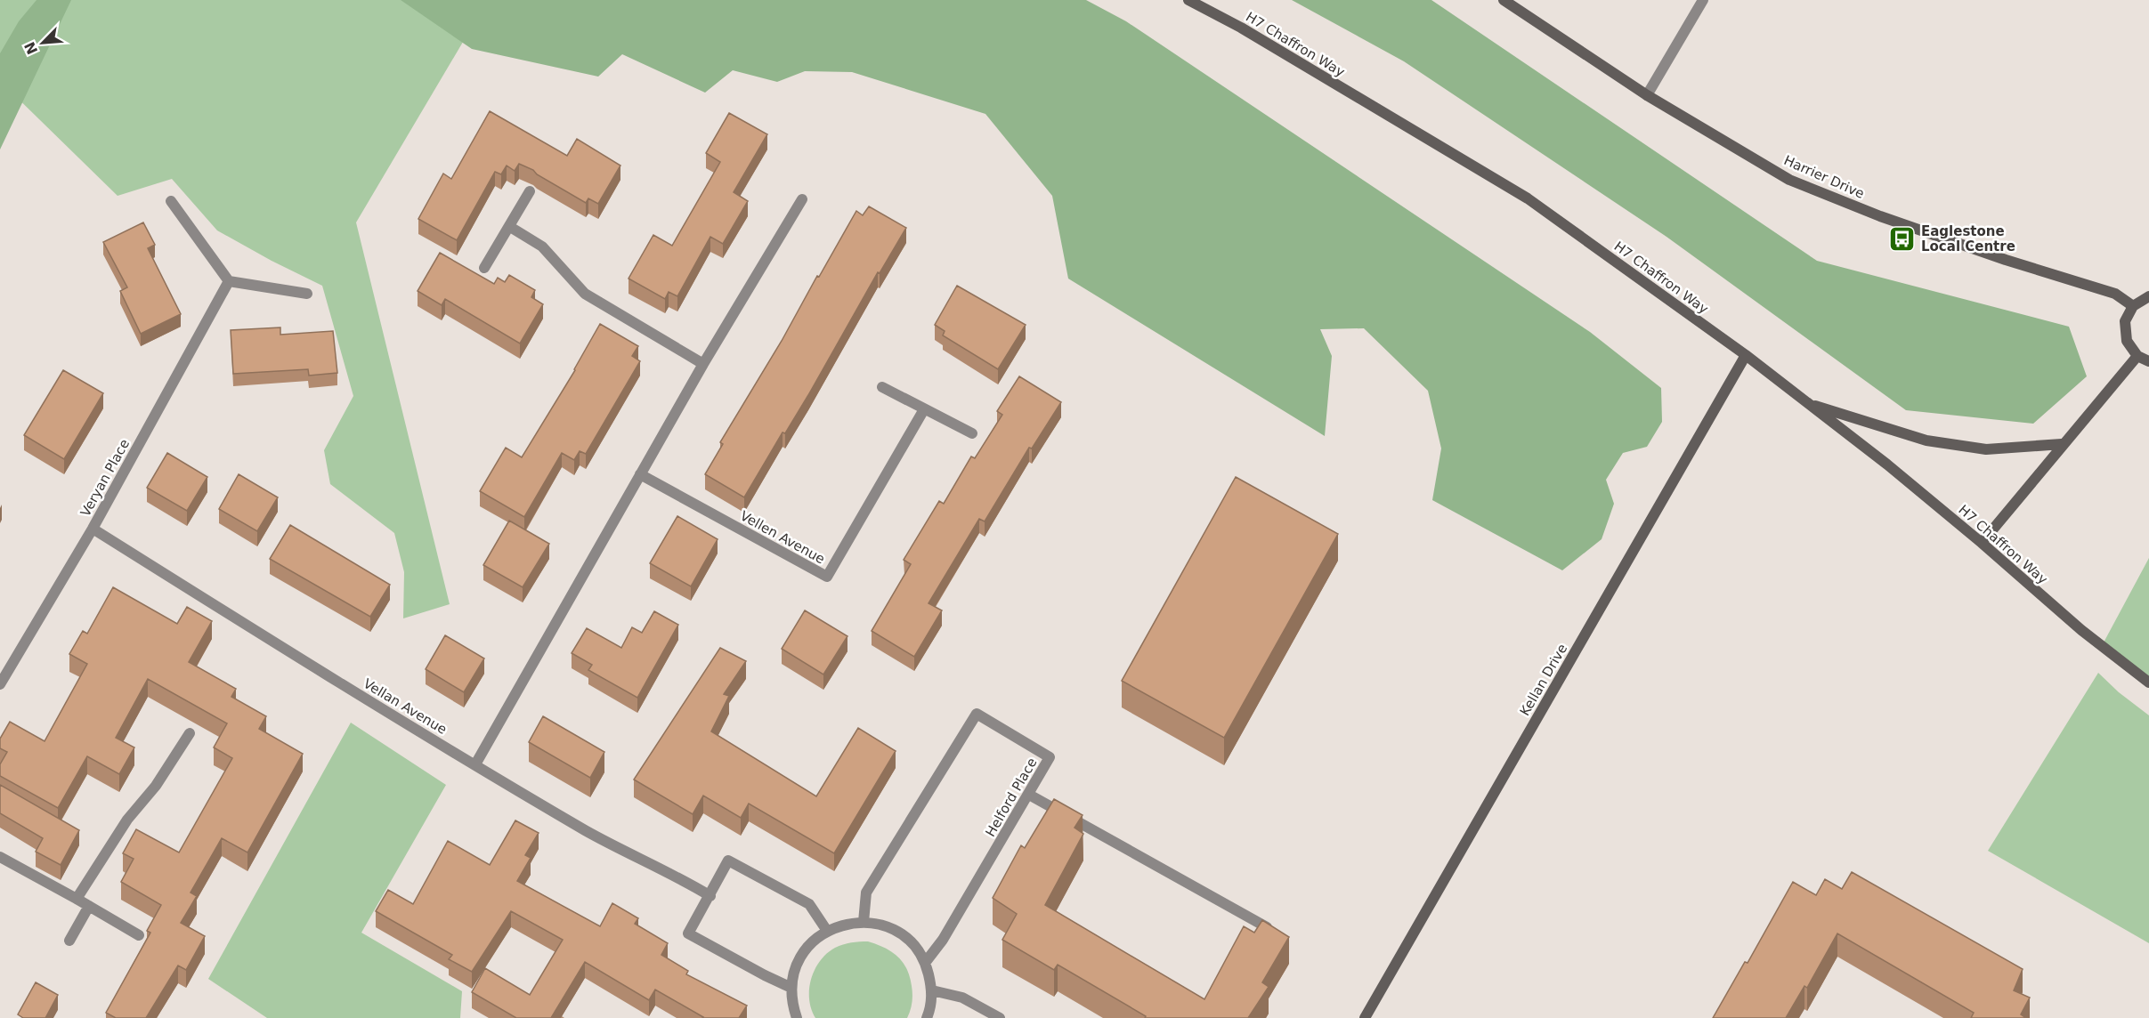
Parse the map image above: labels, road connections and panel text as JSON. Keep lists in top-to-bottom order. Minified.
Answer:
{"streets":{"street":["H7 Chaffron Way","Harrier Drive","Veryan Place","Vellen Avenue","Kellan Drive","Vellan Avenue","Helford Place"]},"crossings":[["H7 Chaffron Way","Kellan Drive"],["Veryan Place","Vellan Avenue"]],"places":{"bus stop":["Eaglestone Local Centre"]},"north":"bottom left"}
